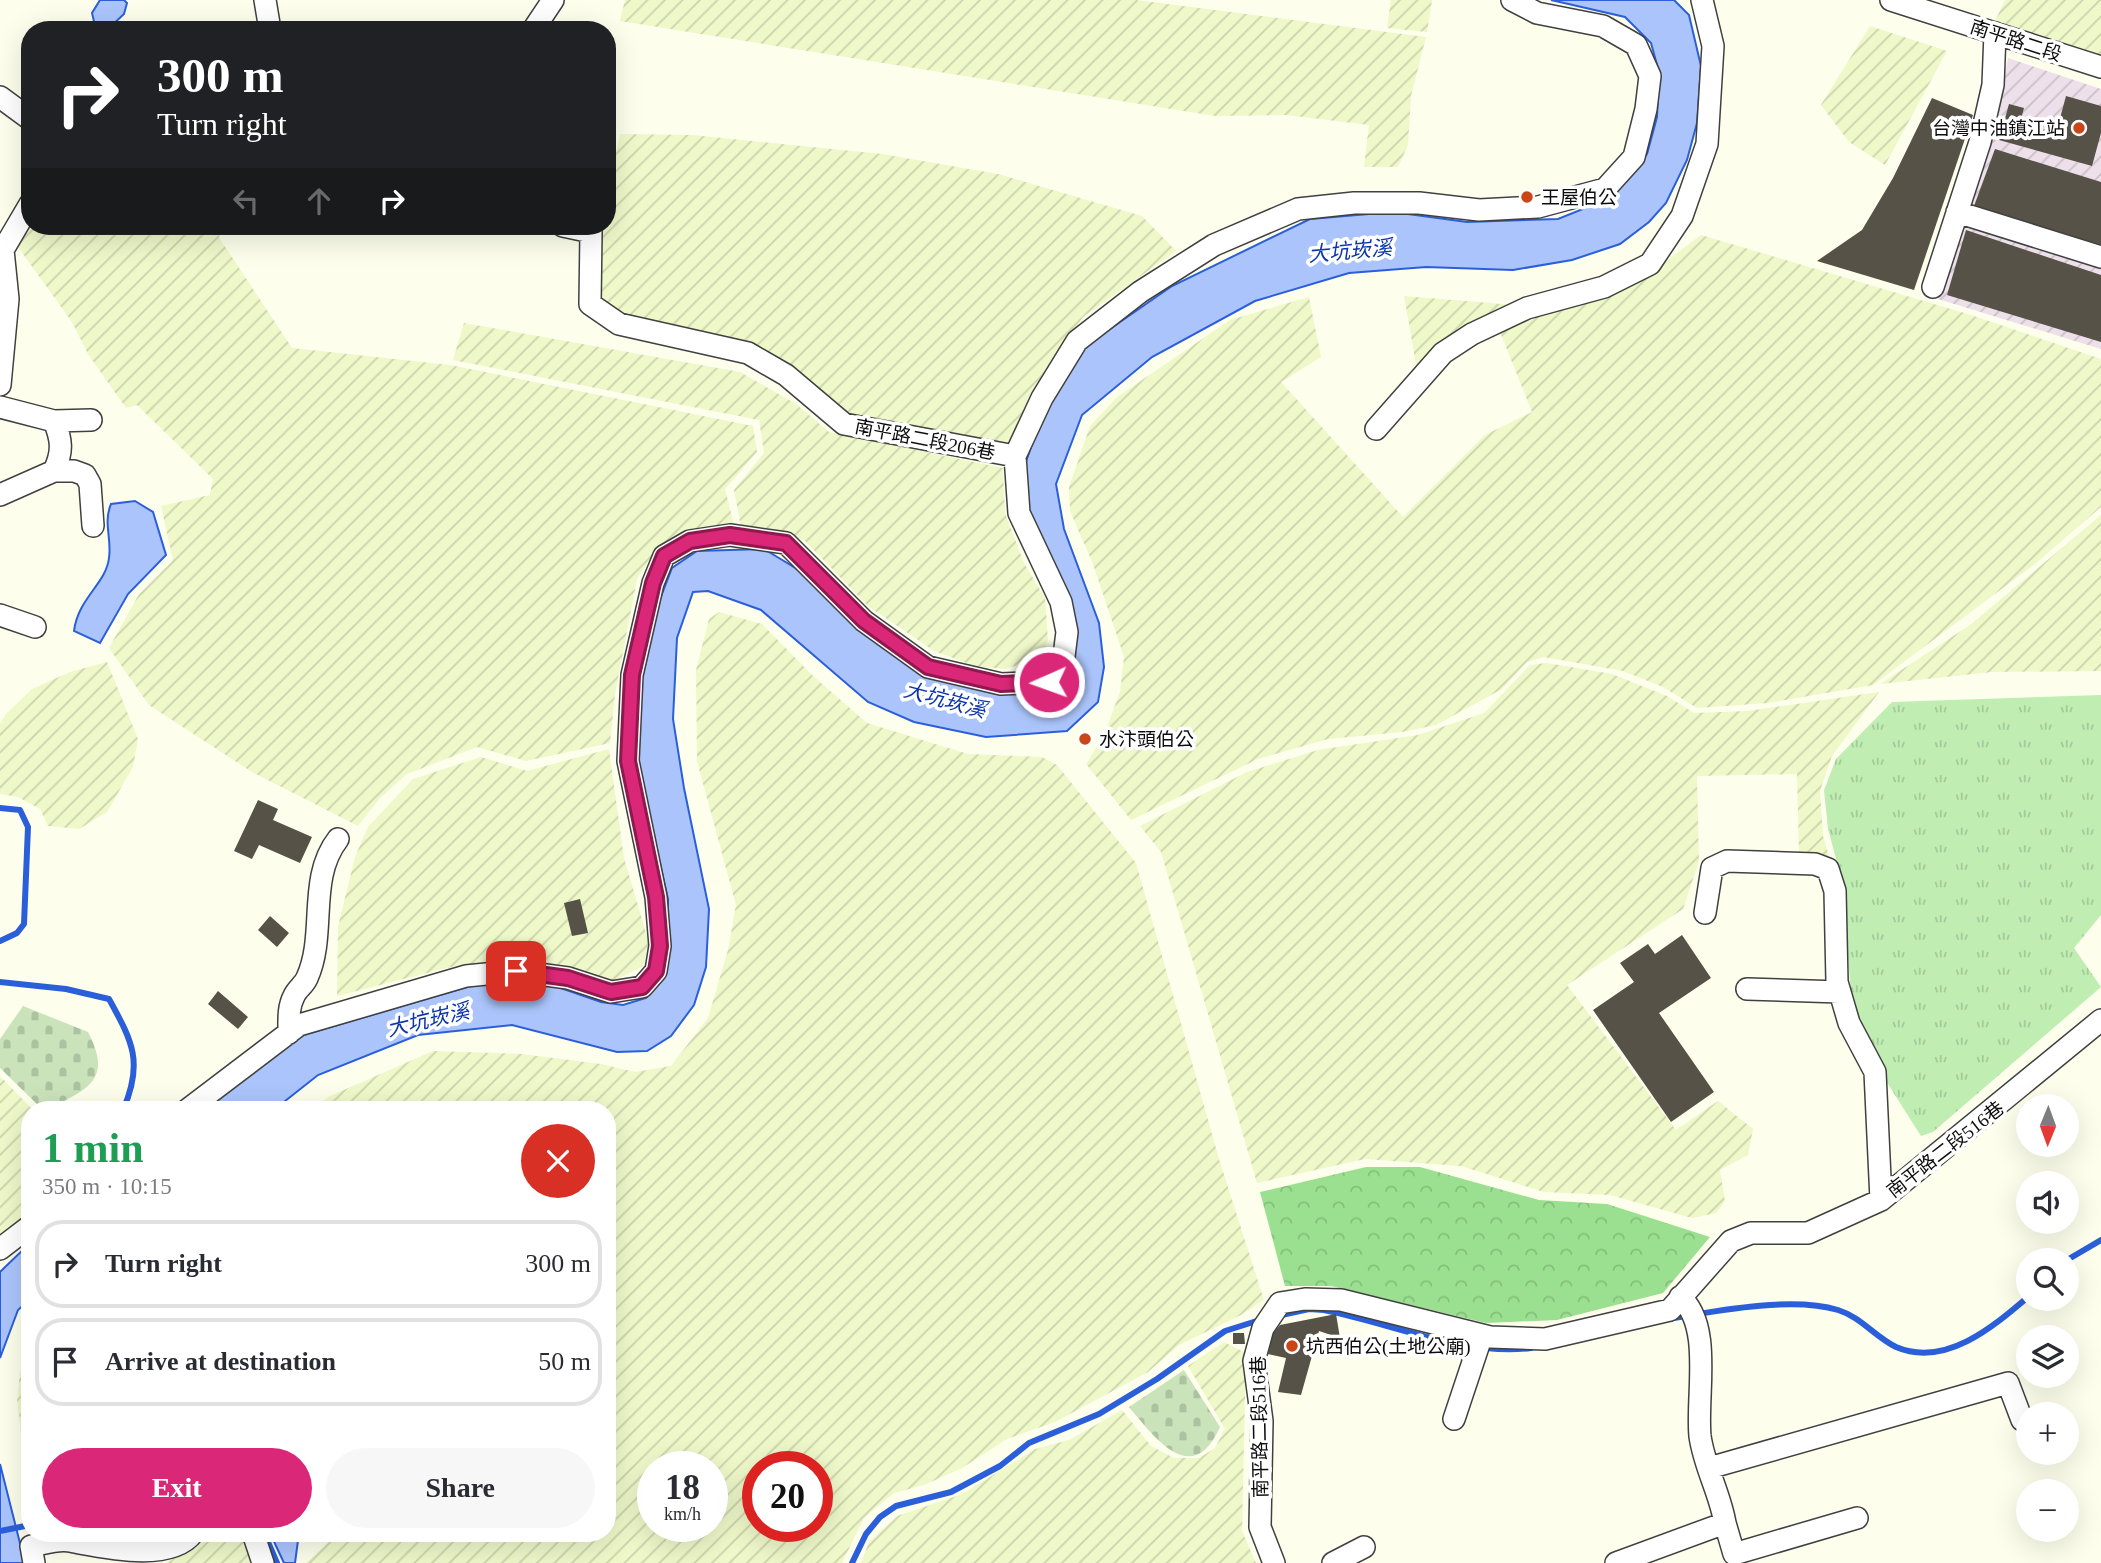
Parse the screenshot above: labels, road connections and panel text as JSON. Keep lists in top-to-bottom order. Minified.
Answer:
{"streets":{"street":["南平路二段","南平路二段206巷","南平路二段516巷"]},"water":["大坑崁溪"],"places":["台灣中油鎮江站","王屋伯公","水汴頭伯公","坑西伯公(土地公廟)"],"north":"bottom","page":{"turn":["300 m","Turn right"],"map_buttons":["+","−"],"heading":["1 min","350 m · 10:15"],"list":[{"name":"Turn right","value":"300 m"},{"name":"Arrive at destination","value":"50 m"}],"buttons":["Exit","Share"],"speed":"18 km/h","limit":"20"}}
